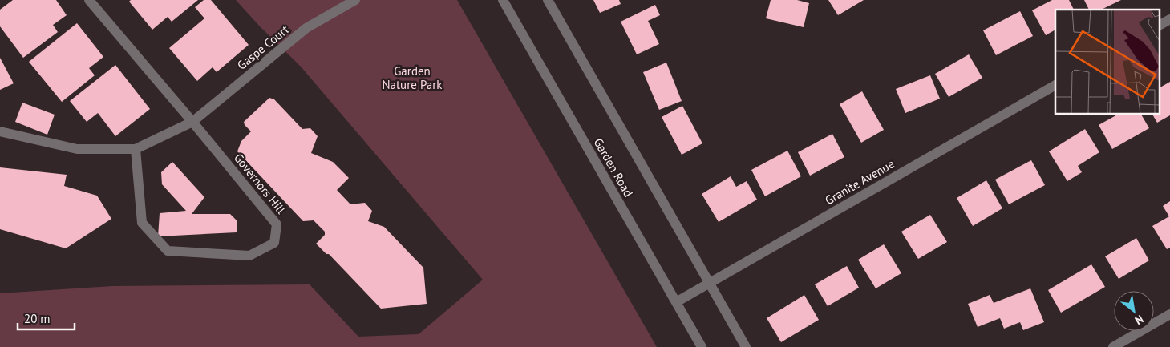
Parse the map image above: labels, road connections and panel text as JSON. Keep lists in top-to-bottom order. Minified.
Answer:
{"streets":{"street":["Gaspe Court","Garden Road","Granite Avenue","Governors Hill"]},"crossings":[["Gaspe Court","Governors Hill"],["Garden Road","Granite Avenue"]],"parks":["Garden Nature Park"],"scale_bar":"20 m","north":"bottom right"}
